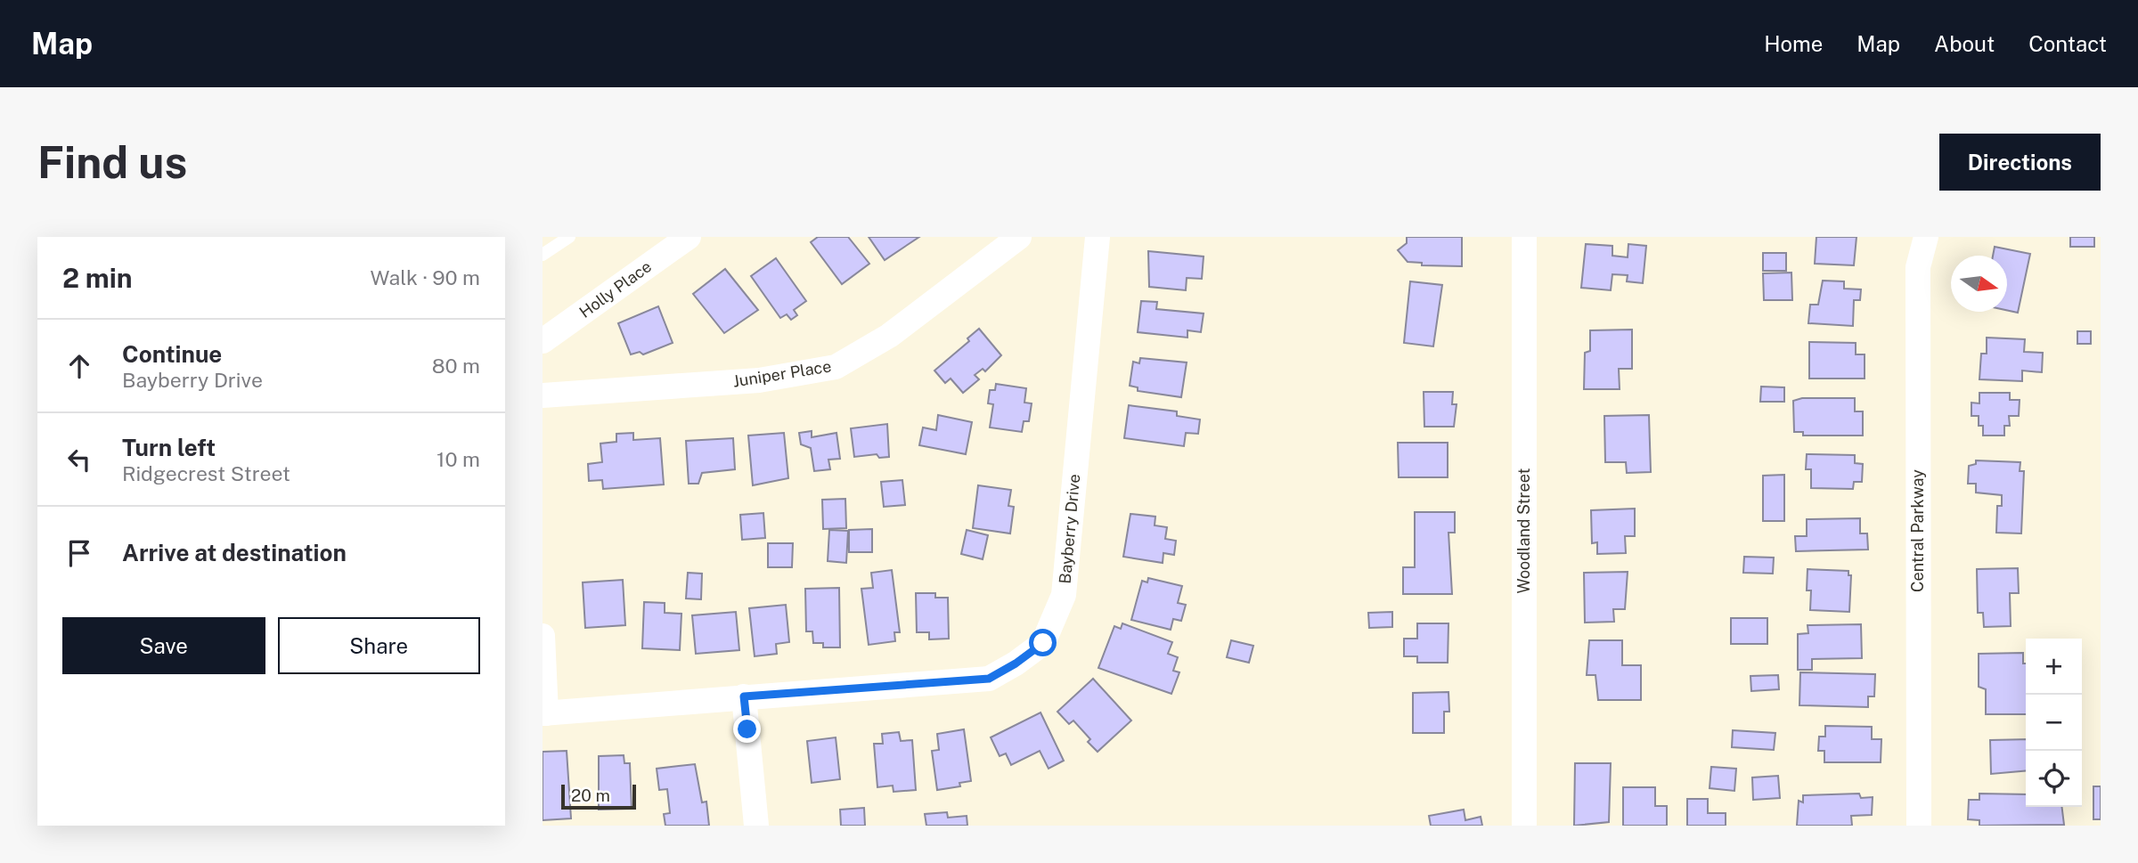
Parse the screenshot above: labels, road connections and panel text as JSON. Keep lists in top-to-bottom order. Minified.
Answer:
{"streets":{"street":["Holly Place","Juniper Place","Bayberry Drive","Woodland Street","Central Parkway"]},"scale_bar":"20 m","north":"right","page":{"header":"Map","nav":["Home","Map","About","Contact"],"buttons":["Directions",["Save","Share"]],"title":"Find us","heading":["2 min","Walk · 90 m"],"list":[["Continue","Bayberry Drive","80 m"],["Turn left","Ridgecrest Street","10 m"],"Arrive at destination"],"map_buttons":["+","−"],"scale":"20 m"}}
